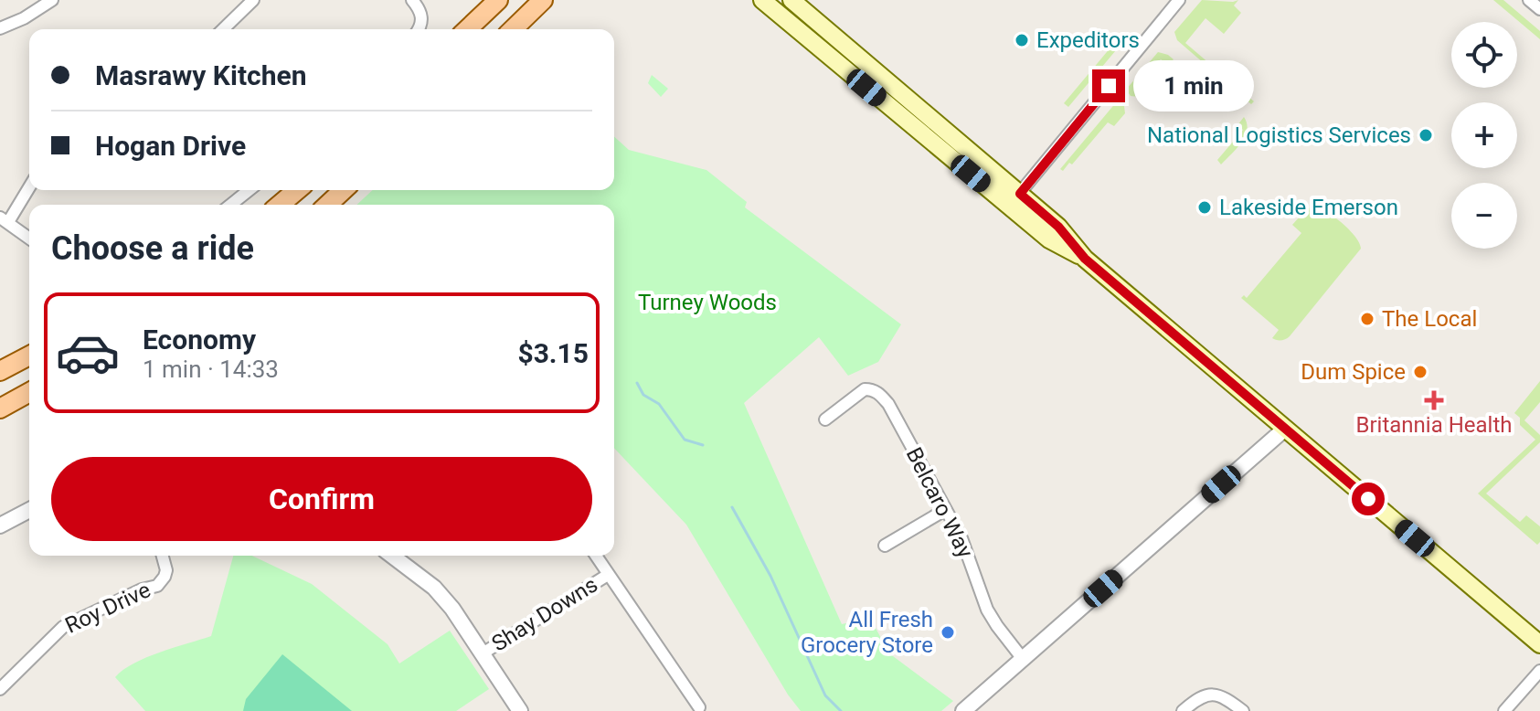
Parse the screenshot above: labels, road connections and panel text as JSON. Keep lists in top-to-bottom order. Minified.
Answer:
{"streets":{"street":["Belcaro Way","Roy Drive","Shay Downs"]},"parks":["Turney Woods"],"places":{"other":["Expeditors","National Logistics Services","Lakeside Emerson","The Local","Dum Spice","All Fresh Grocery Store"],"health":["Britannia Health"]},"page":{"map_buttons":["+","−"],"banner":["Masrawy Kitchen","Hogan Drive"],"bubble":"1 min","heading":"Choose a ride","list":[{"name":"Economy","note":"1 min · 14:33","value":"$3.15"}],"buttons":"Confirm"}}
